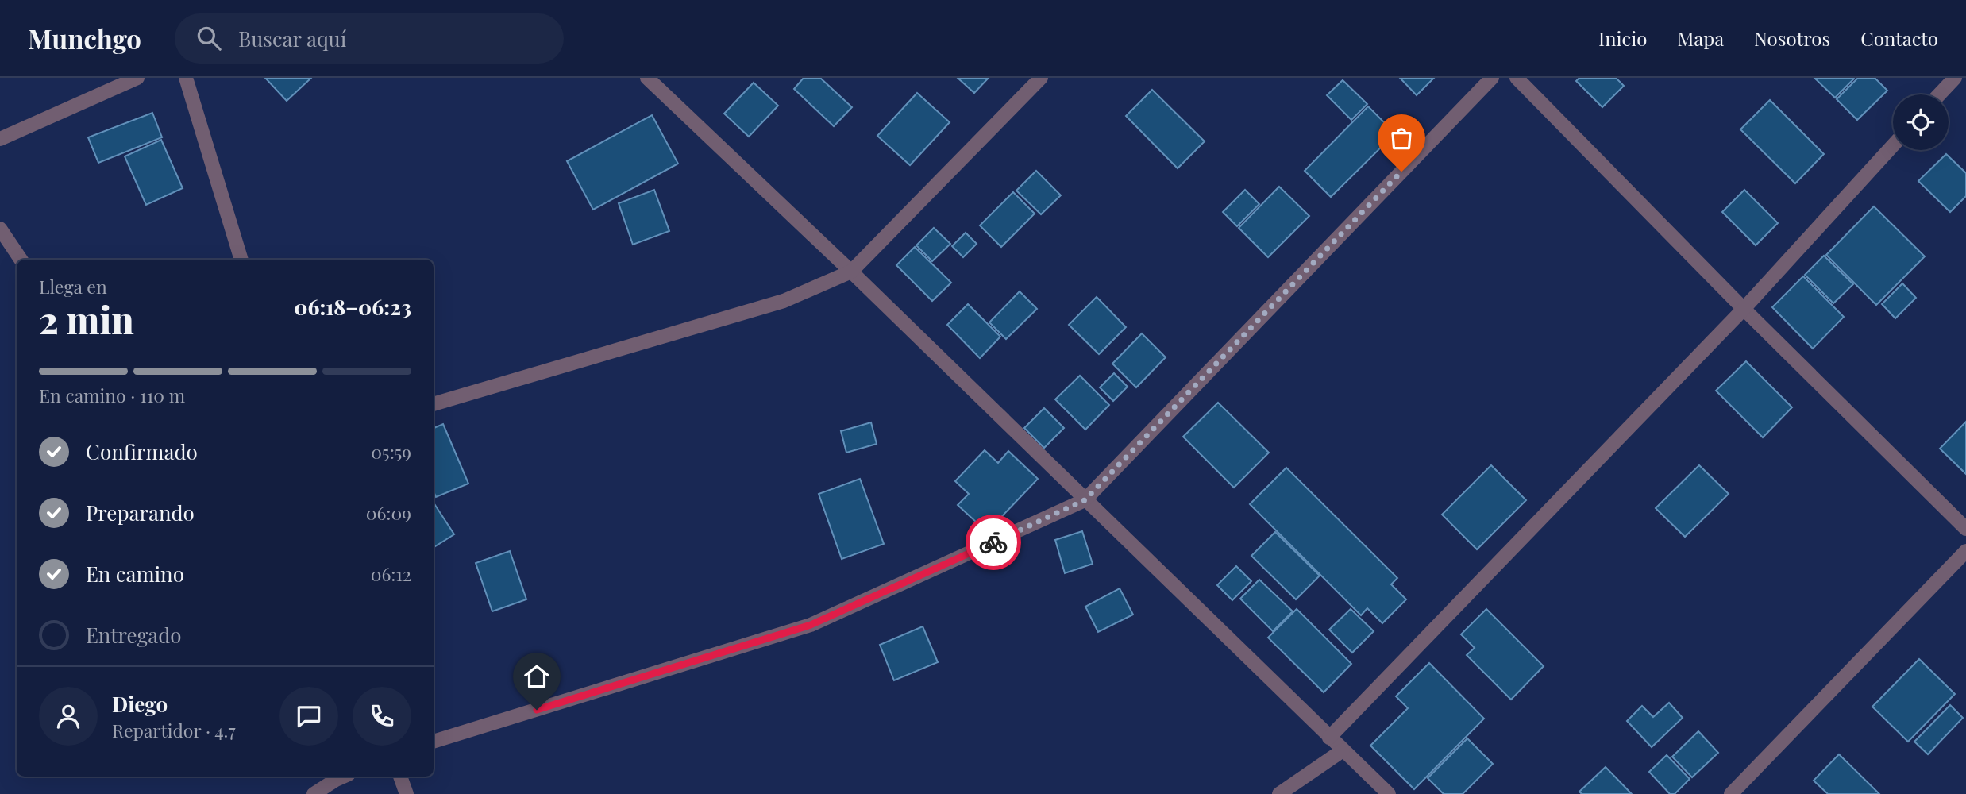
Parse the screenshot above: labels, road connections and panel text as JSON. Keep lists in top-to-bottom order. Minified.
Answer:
{"page":{"header":"Munchgo","search":"Buscar aquí","nav":["Inicio","Mapa","Nosotros","Contacto"],"heading":["2 min","Llega en","06:18–06:23"],"panel":["Diego","Repartidor · 4.7"],"bar":"En camino · 110 m","list":[["Confirmado","05:59"],["Preparando","06:09"],["En camino","06:12"],"Entregado"]}}
